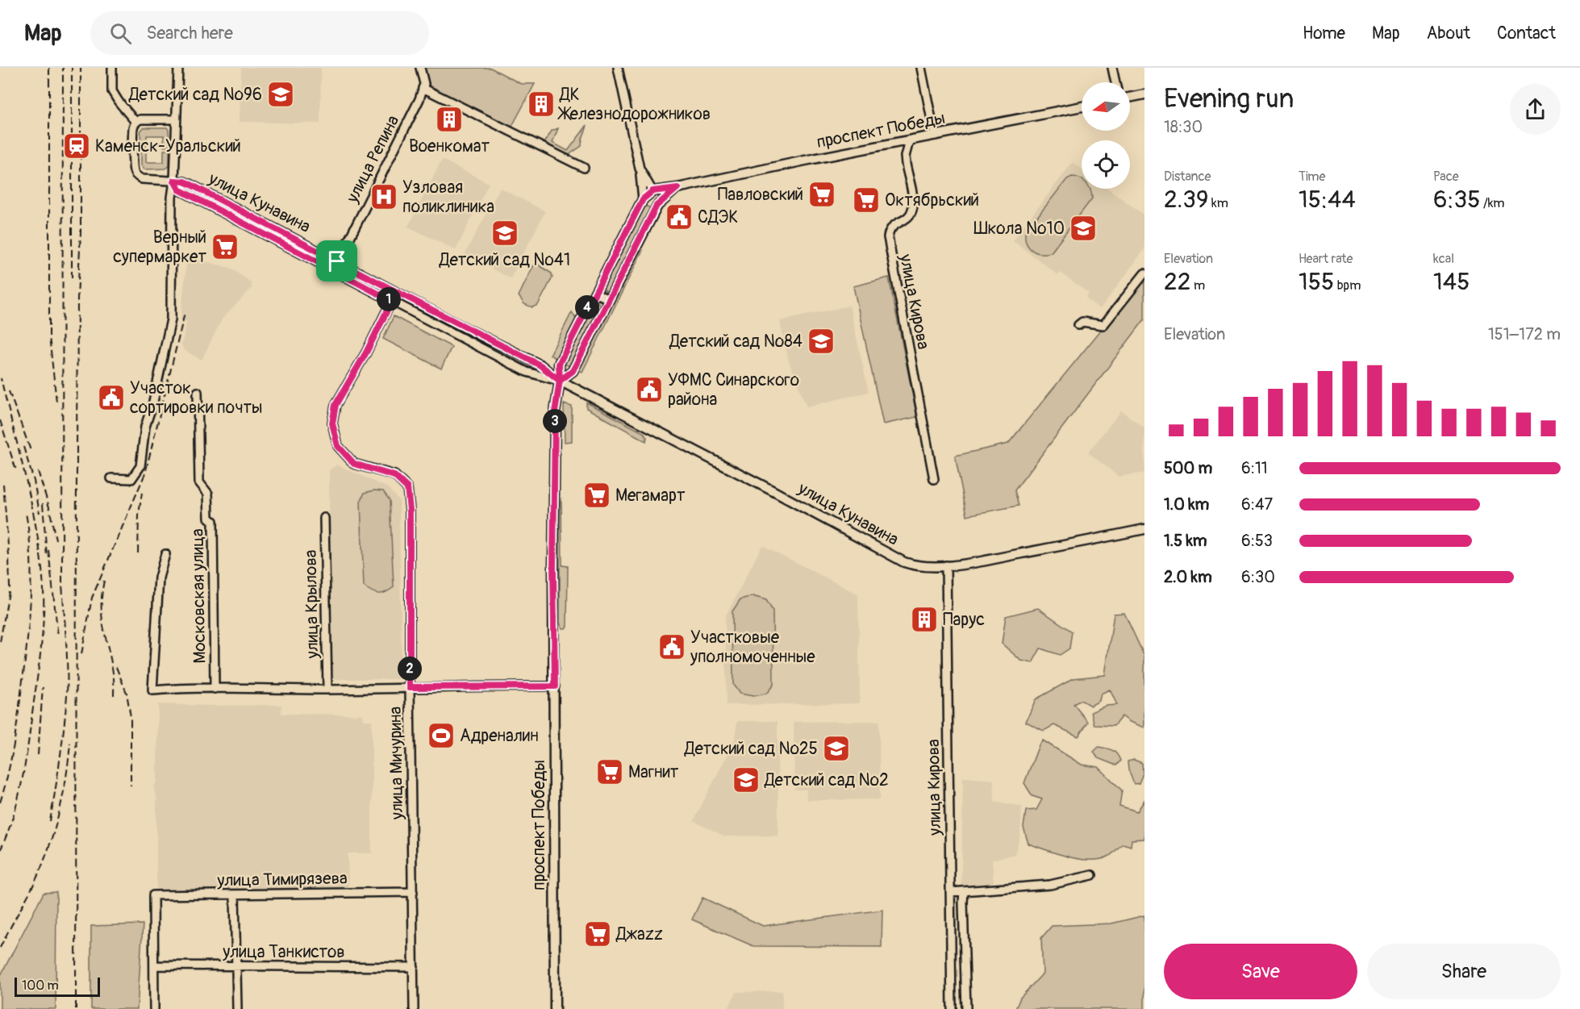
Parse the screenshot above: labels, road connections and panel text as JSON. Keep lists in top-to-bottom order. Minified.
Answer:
{"streets":{"main road":["проспект Победы","улица Кунавина"],"street":["улица Репина","улица Кирова","Московская улица","улица Крылова","улица Мичурина","улица Тимирязева","улица Танкистов"]},"crossings":[["проспект Победы","улица Кунавина"],["проспект Победы","улица Кирова"],["улица Репина","улица Кунавина"],["улица Кунавина","улица Кирова"],["улица Кунавина","улица Мичурина"],["улица Мичурина","улица Тимирязева"],["улица Мичурина","улица Танкистов"],["улица Тимирязева","улица Танкистов"]],"places":{"school or university":["Детский сад №96","Школа №10","Детский сад №41","Детский сад №84","Детский сад №25","Детский сад №2"],"building":["ДК Железнодорожников","Военкомат","Парус"],"station":["Каменск-Уральский"],"supermarket":["Павловский","Октябрьский","Верный супермаркет","Мегамарт","Магнит","Джаzz"],"hospital":["Узловая поликлиника"],"public building":["СДЭК","УФМС Синарского района","Участок сортировки почты","Участковые уполномоченные"],"sports":["Адреналин"]},"scale_bar":"100 m","north":"left","page":{"header":"Map","search":"Search here","nav":["Home","Map","About","Contact"],"heading":["Evening run","18:30"],"stats":[["Distance","2.39 km"],["Time","15:44"],["Pace","6:35 /km"],["Elevation","22 m"],["Heart rate","155 bpm"],["kcal","145"]],"pins":["1","4","3","2"],"chart":["Elevation","151–172 m"],"list":[{"name":"500 m","note":"6:11"},{"name":"1.0 km","note":"6:47"},{"name":"1.5 km","note":"6:53"},{"name":"2.0 km","note":"6:30"}],"buttons":["Save","Share"],"scale":"100 m"}}
